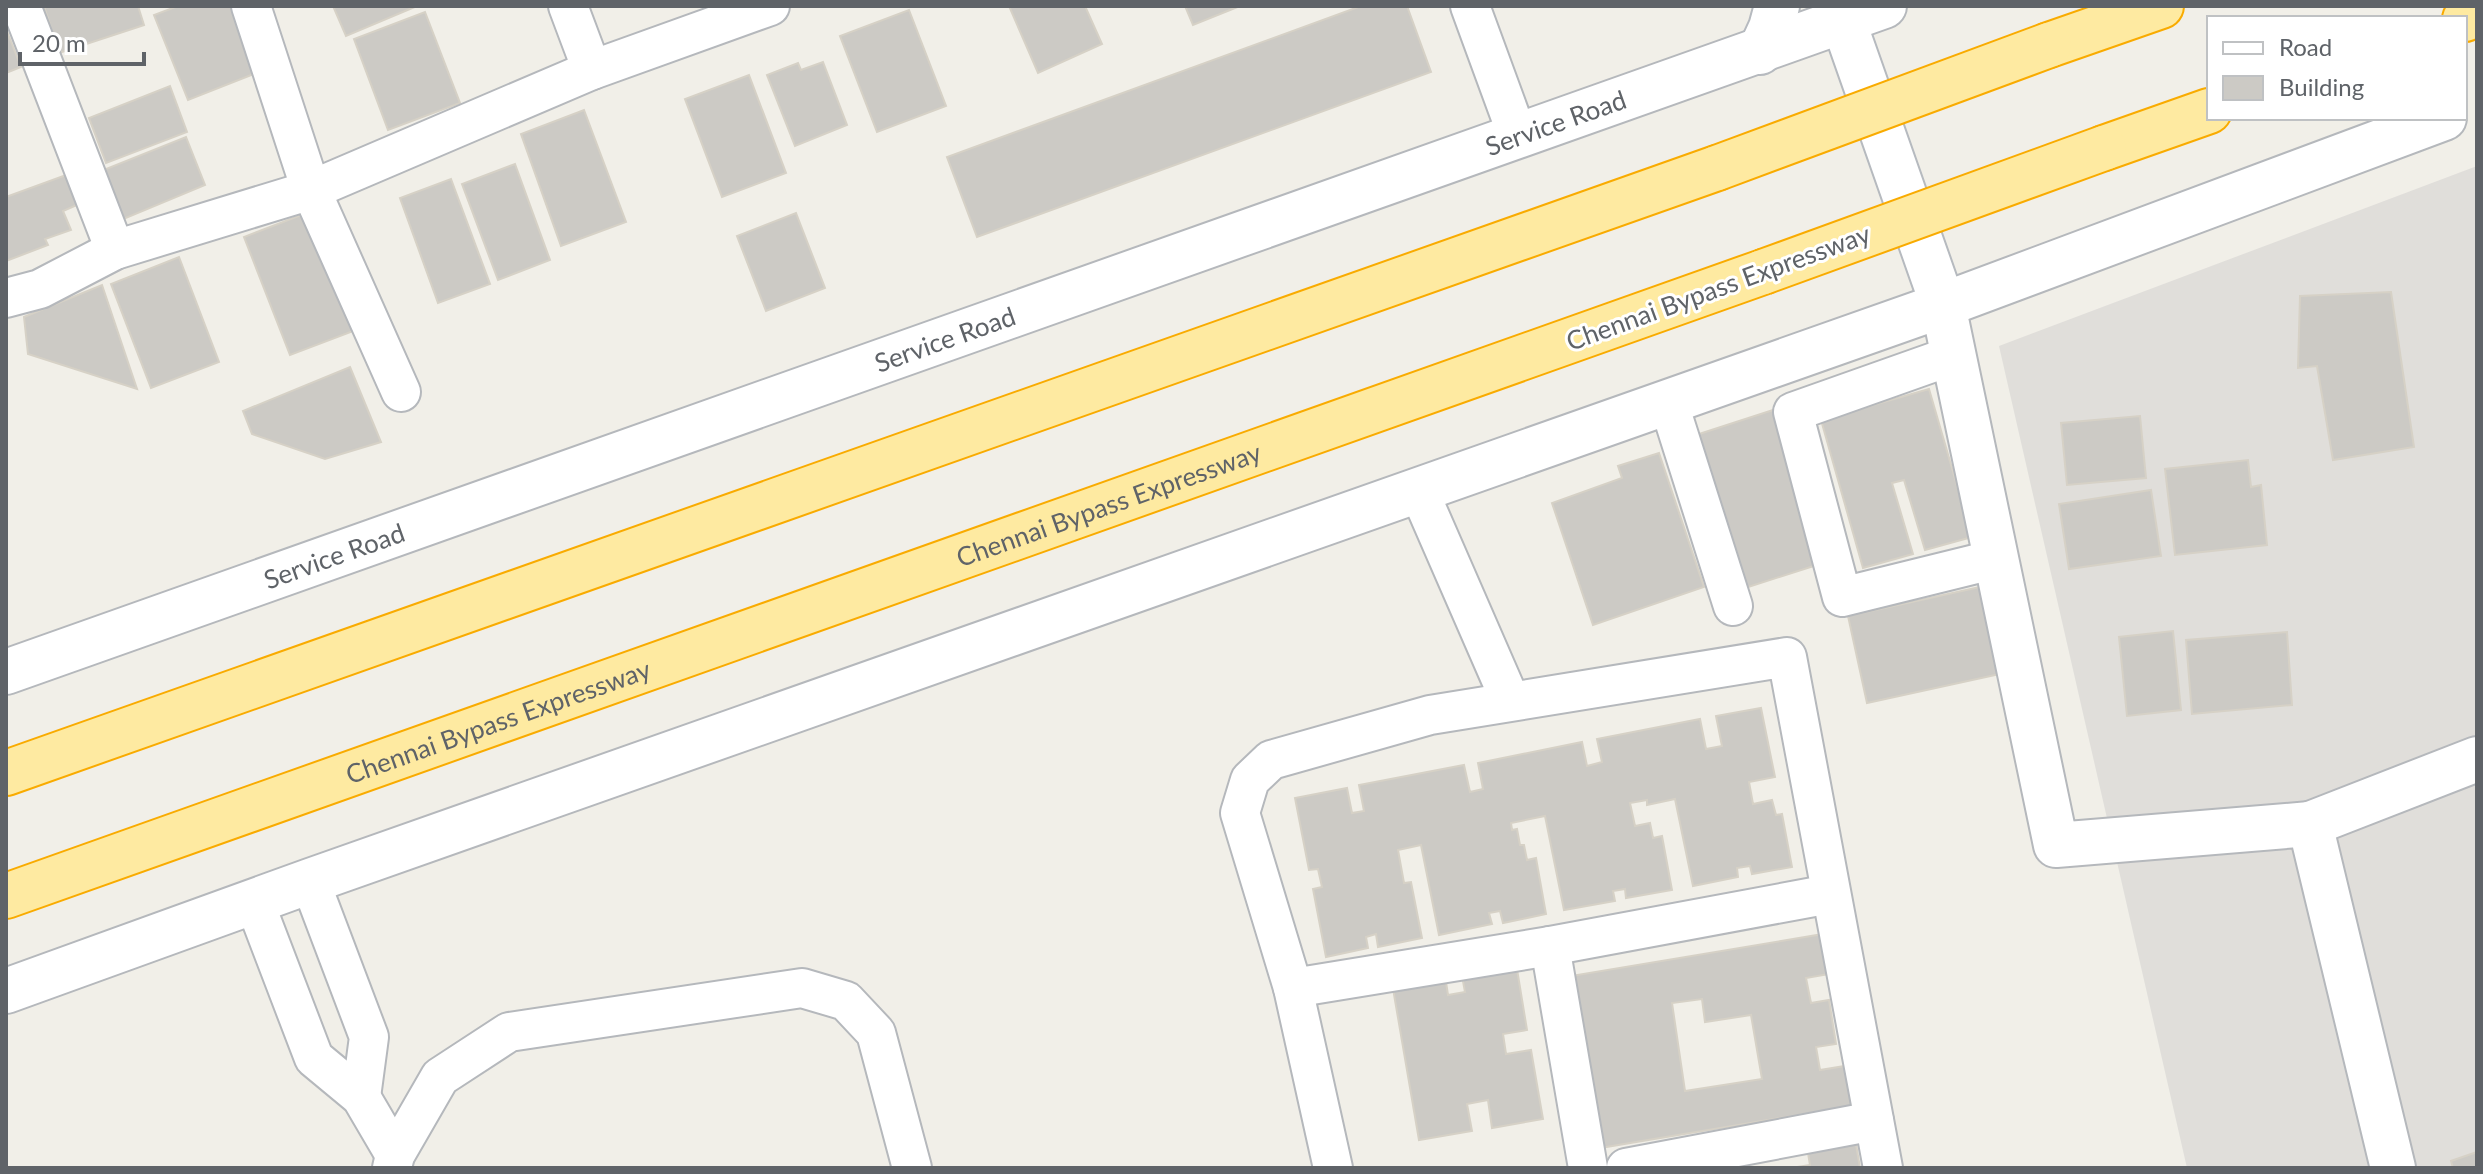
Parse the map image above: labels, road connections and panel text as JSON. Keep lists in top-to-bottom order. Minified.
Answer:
{"streets":{"highway":["Chennai Bypass Expressway"],"street":["Service Road"]},"legend":["Road","Building"],"scale_bar":"20 m"}
